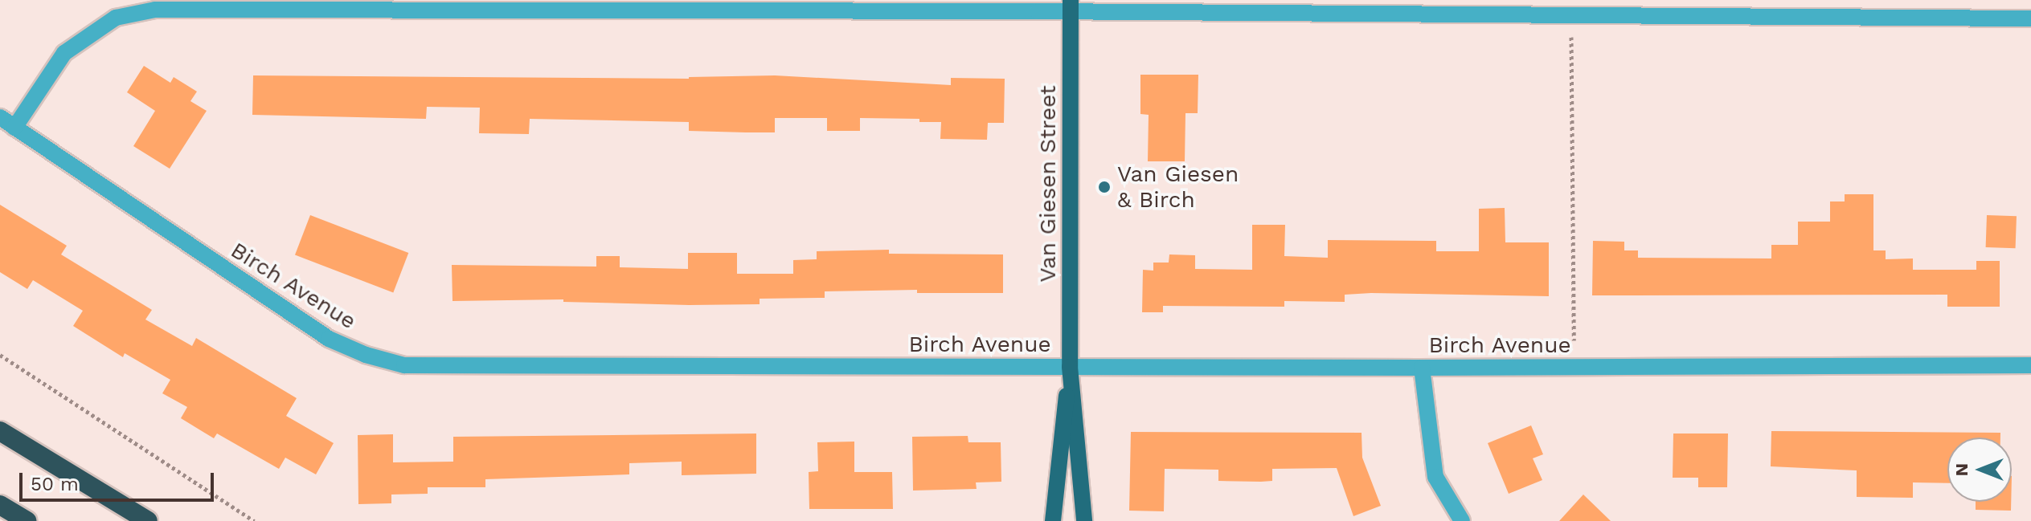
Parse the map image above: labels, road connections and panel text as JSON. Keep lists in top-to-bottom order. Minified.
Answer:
{"streets":{"main road":["Van Giesen Street"],"street":["Birch Avenue"]},"crossings":[["Van Giesen Street","Birch Avenue"]],"places":["Van Giesen & Birch"],"scale_bar":"50 m","north":"left"}
